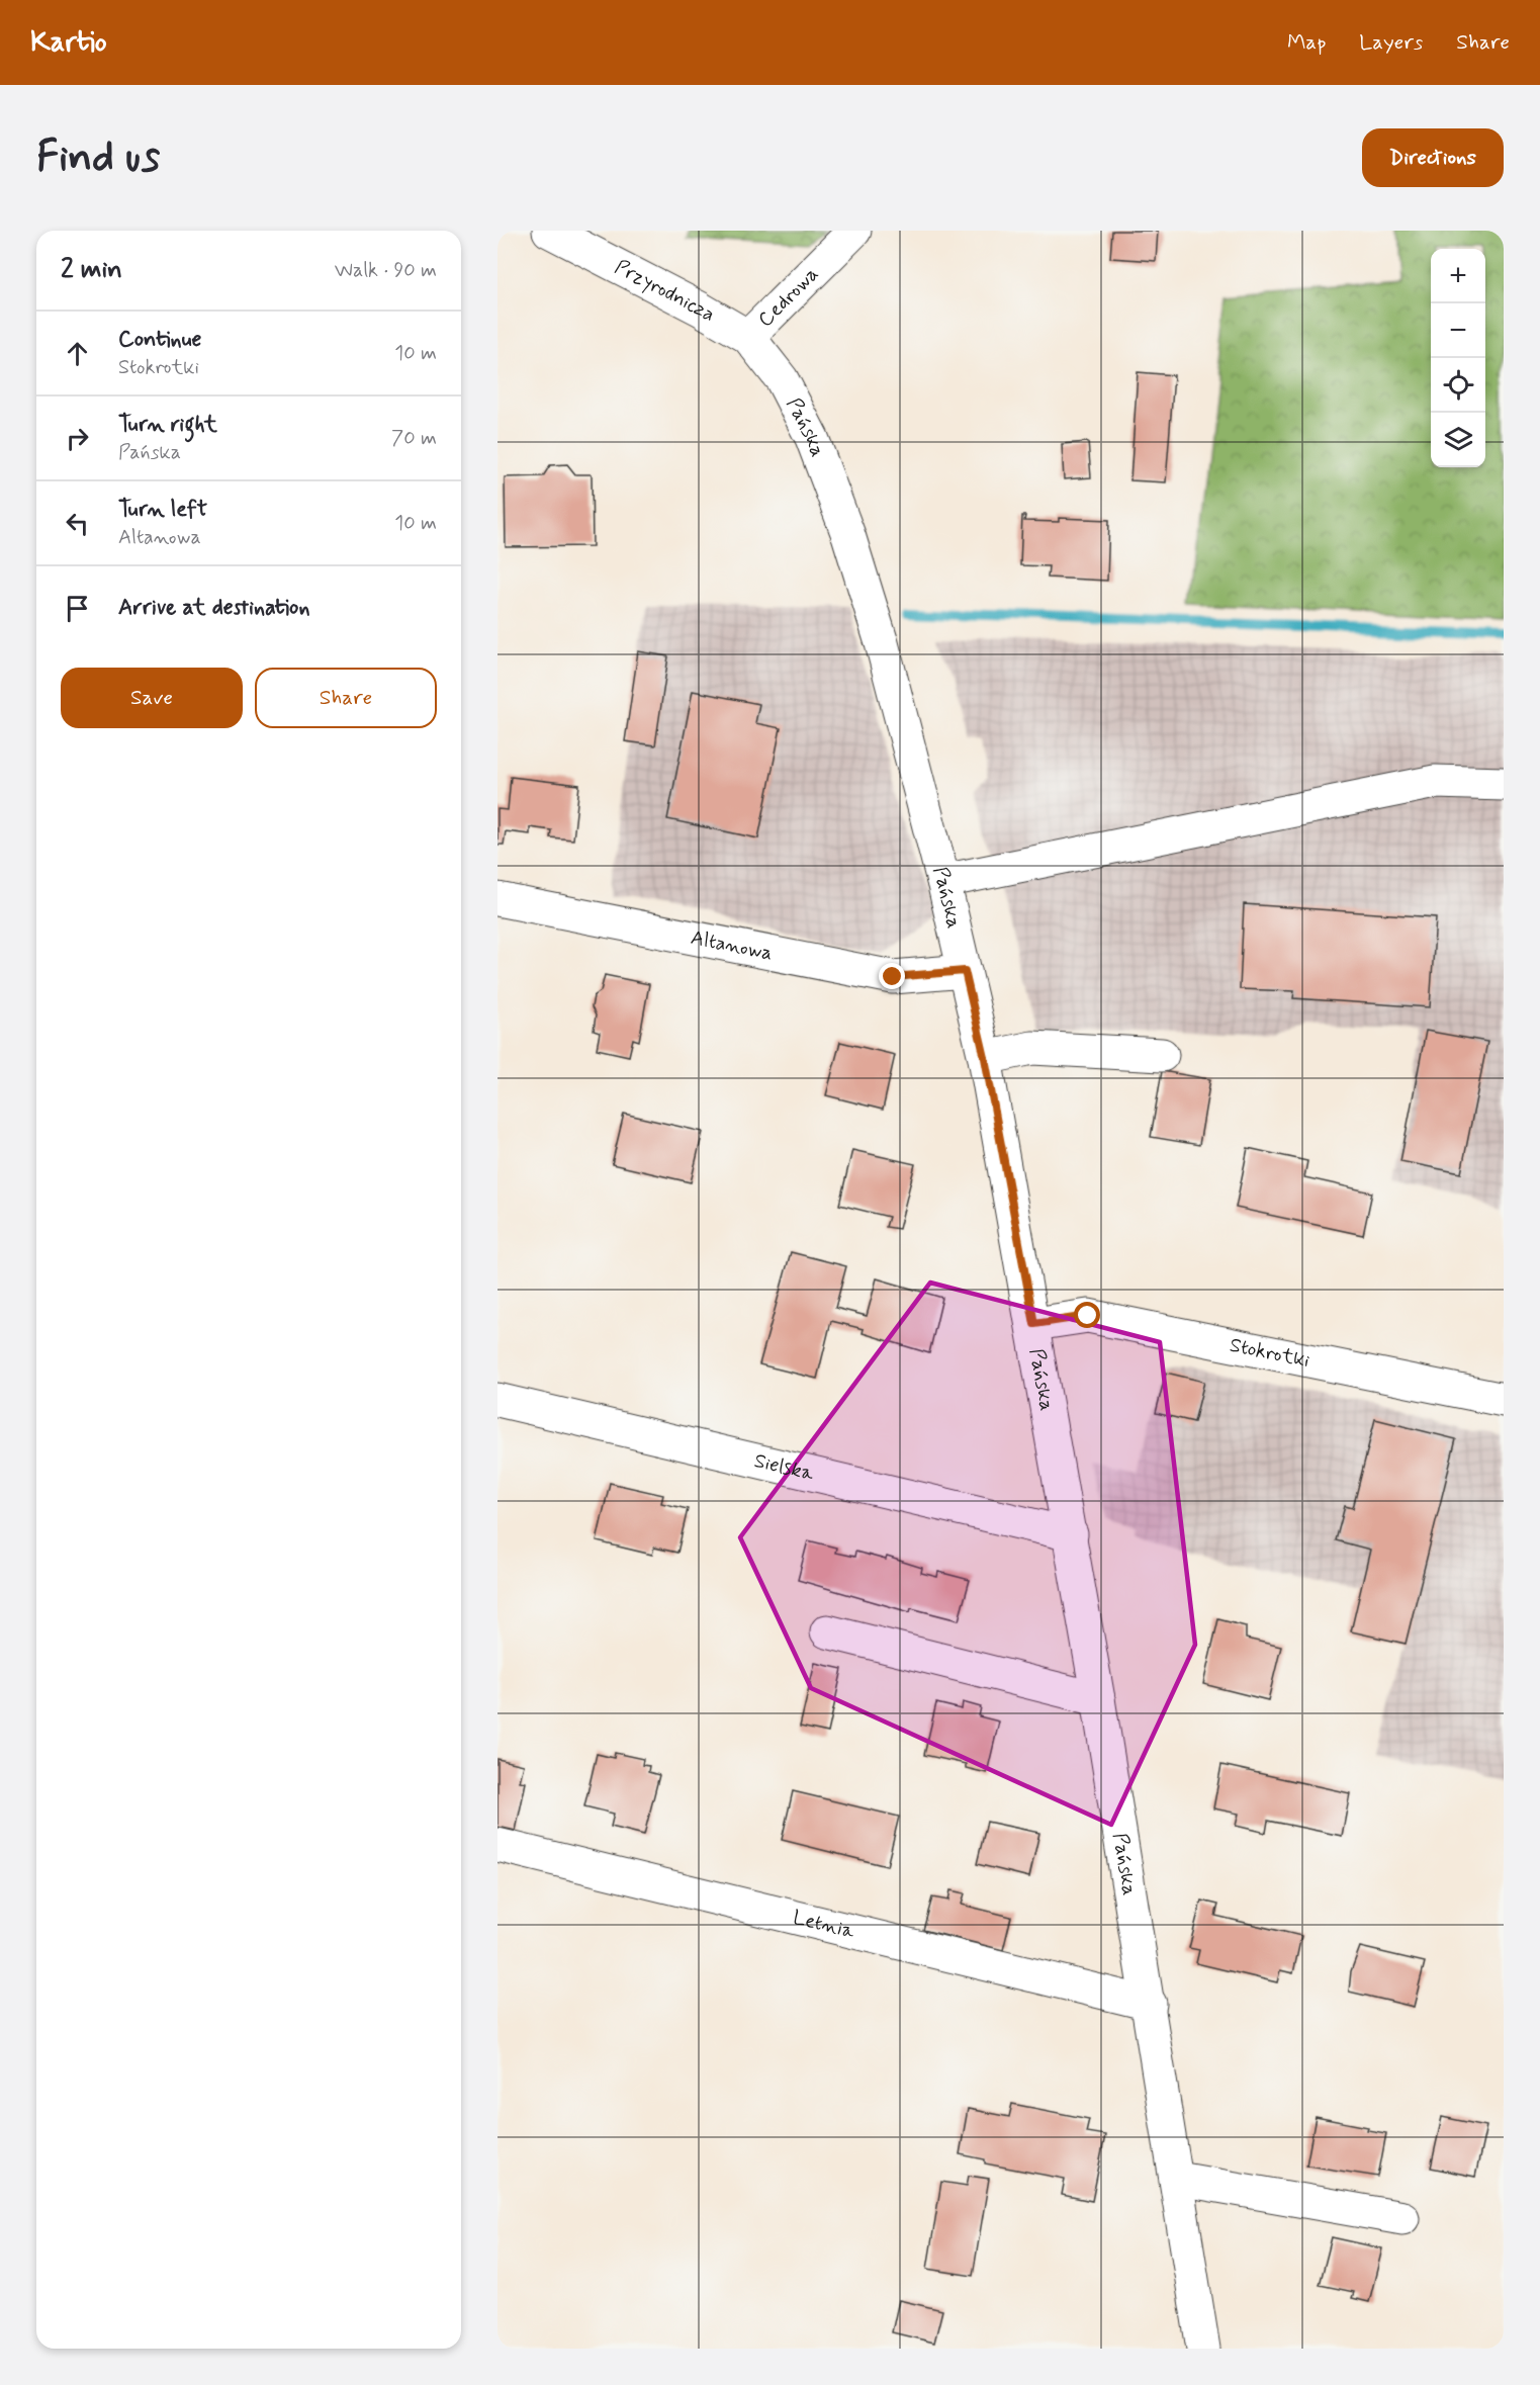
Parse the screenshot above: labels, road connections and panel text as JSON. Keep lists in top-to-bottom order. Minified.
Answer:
{"streets":{"street":["Przyrodnicza","Cedrowa","Pańska","Altanowa","Stokrotki","Sielska","Letnia"]},"crossings":[["Przyrodnicza","Cedrowa"],["Przyrodnicza","Pańska"],["Cedrowa","Pańska"],["Pańska","Altanowa"],["Pańska","Stokrotki"],["Pańska","Sielska"],["Pańska","Letnia"]],"page":{"header":"Kartio","nav":["Map","Layers","Share"],"buttons":["Directions",["Save","Share"]],"title":"Find us","heading":["2 min","Walk · 90 m"],"map_buttons":["+","−"],"list":[["Continue","Stokrotki","10 m"],["Turn right","Pańska","70 m"],["Turn left","Altanowa","10 m"],"Arrive at destination"]}}
